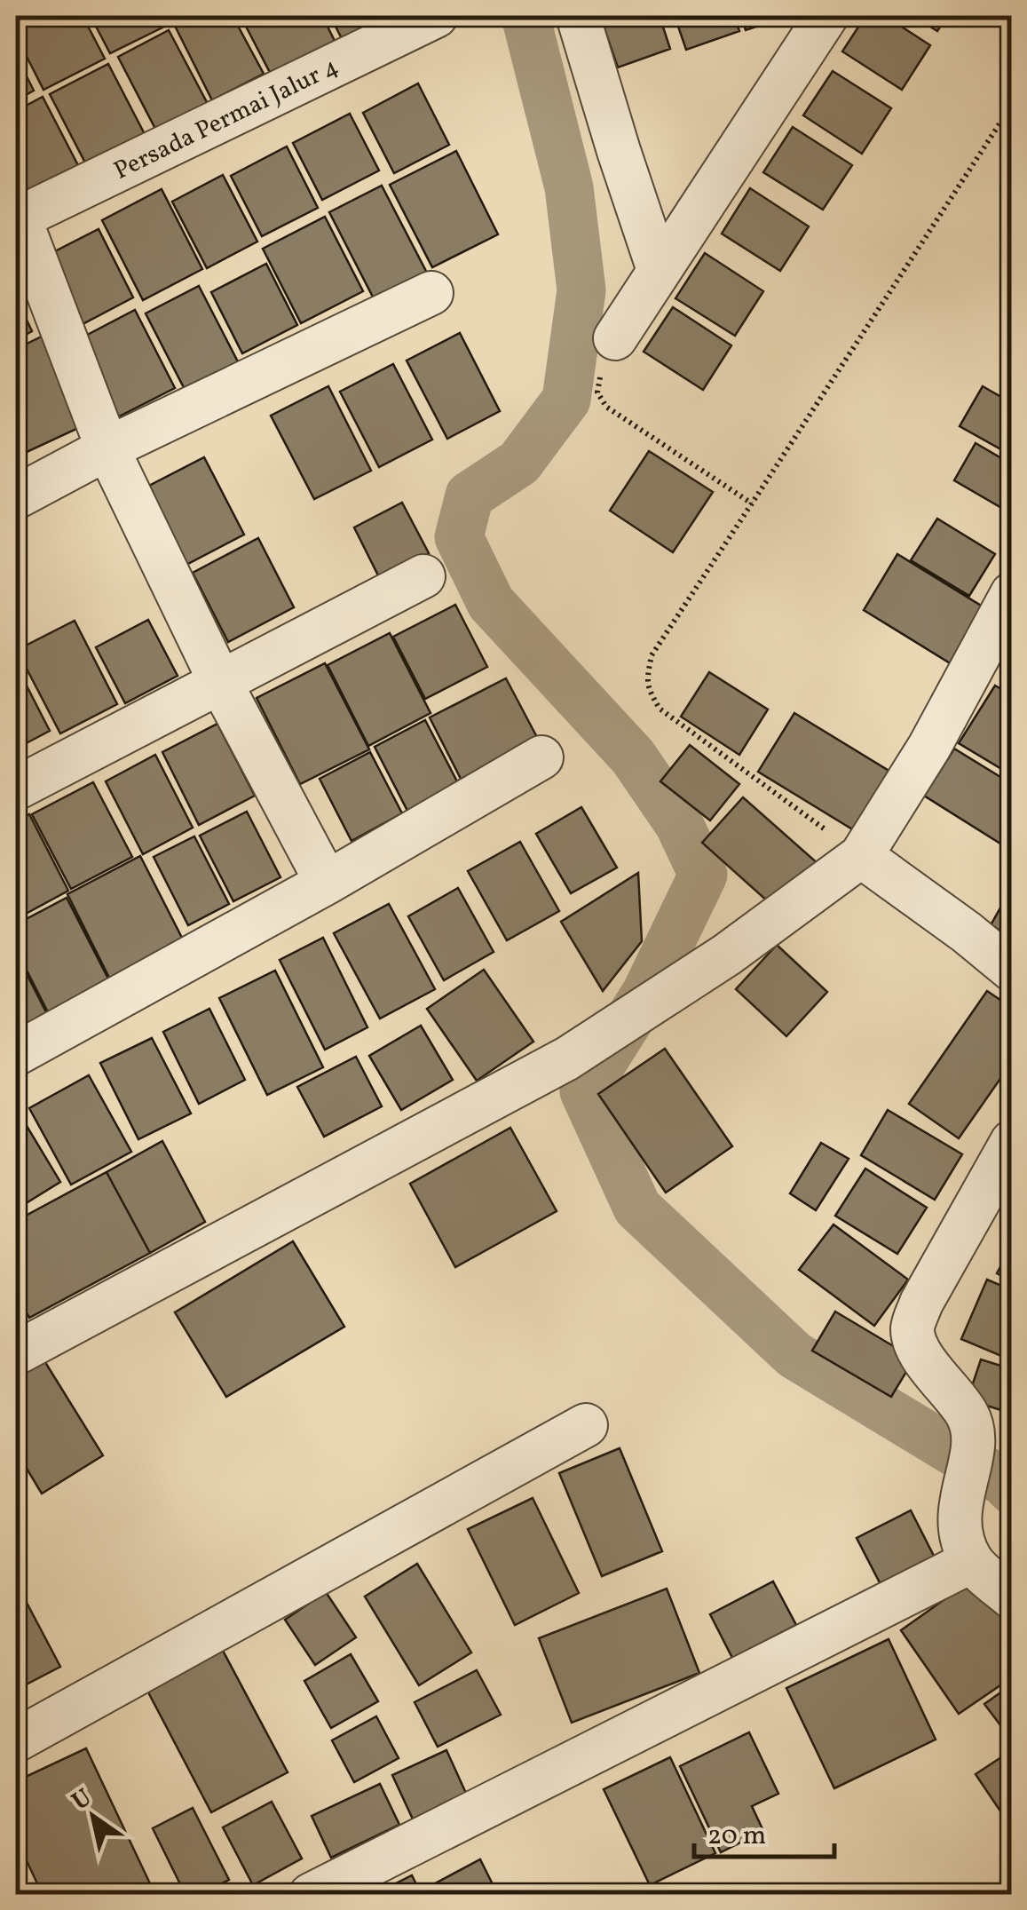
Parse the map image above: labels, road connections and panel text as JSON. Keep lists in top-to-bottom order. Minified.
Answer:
{"streets":{"street":["Persada Permai Jalur 4"]},"scale_bar":"20 m","north":"top left"}
